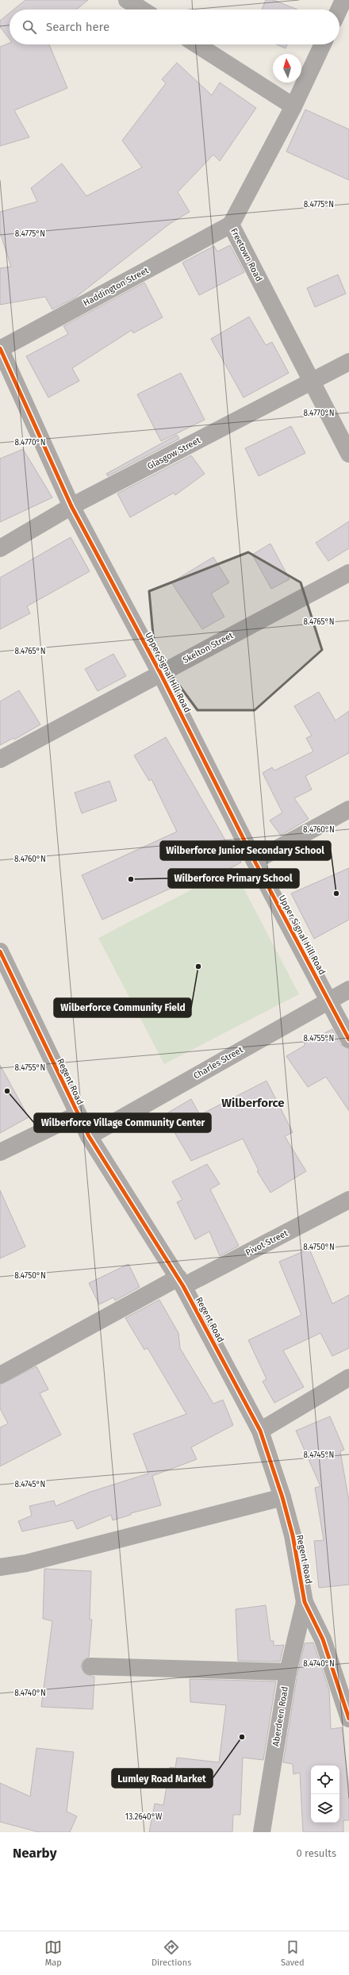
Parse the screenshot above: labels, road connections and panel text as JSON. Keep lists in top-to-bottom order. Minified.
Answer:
{"streets":{"street":["Freetown Road","Haddington Street","Glasgow Street","Skelton Street","Upper Signal Hill Road","Charles Street","Regent Road","Pivot Street","Aberdeen Road"]},"crossings":[["Freetown Road","Haddington Street"],["Freetown Road","Glasgow Street"],["Haddington Street","Upper Signal Hill Road"],["Glasgow Street","Upper Signal Hill Road"],["Skelton Street","Upper Signal Hill Road"],["Upper Signal Hill Road","Charles Street"],["Charles Street","Regent Road"],["Regent Road","Pivot Street"],["Regent Road","Aberdeen Road"]],"districts":["Wilberforce"],"places":["Wilberforce Primary School","Wilberforce Junior Secondary School","Wilberforce Community Field","Wilberforce Village Community Center","Lumley Road Market"],"north":"top","page":{"search":"Search here","heading":["Nearby","0 results"],"nav":["Map","Directions","Saved"]},"coordinates":["8.4775°N","8.4770°N","8.4765°N","8.4760°N","8.4755°N","8.4750°N","8.4745°N","8.4740°N","13.2640°W"]}
